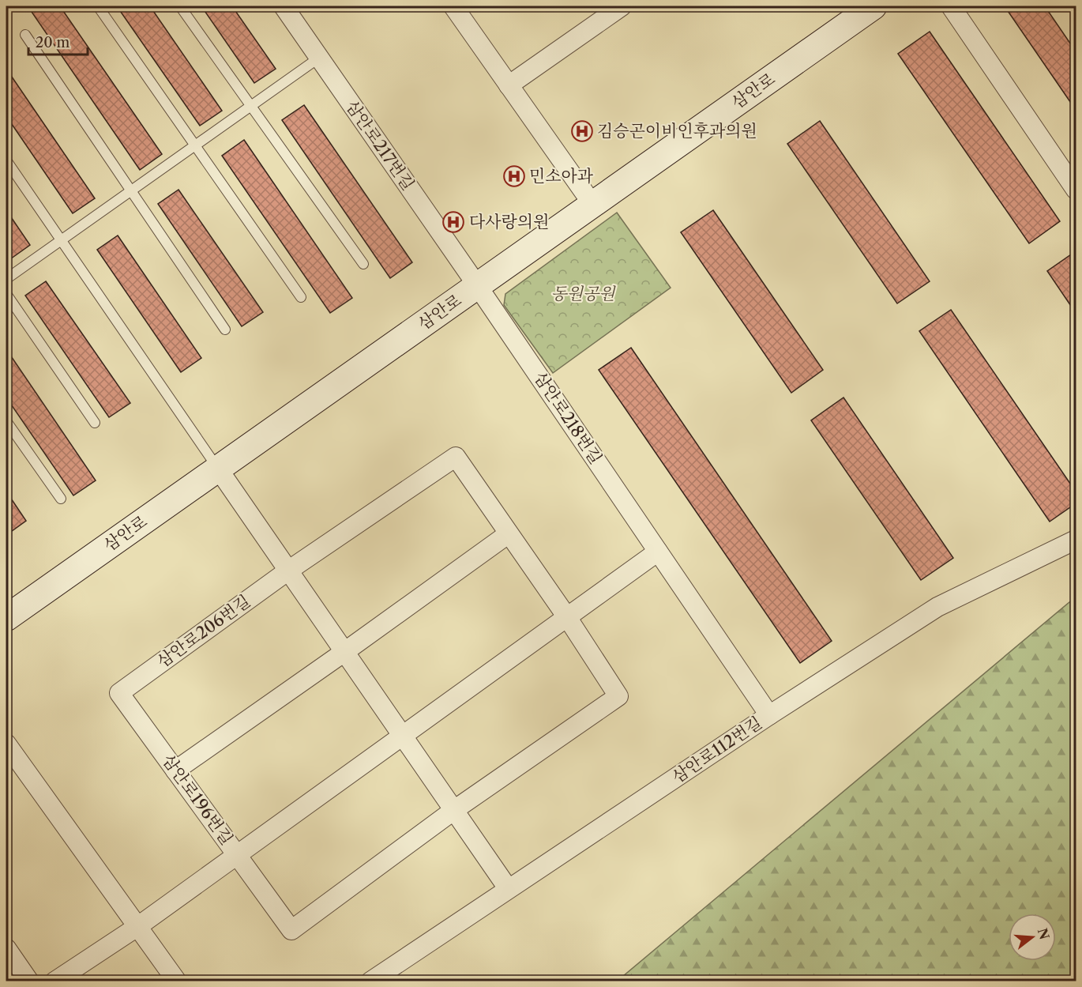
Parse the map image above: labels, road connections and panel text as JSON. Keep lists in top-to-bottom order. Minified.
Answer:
{"streets":{"main road":["삼안로"],"street":["삼안로217번길","삼안로218번길","삼안로206번길","삼안로112번길","삼안로196번길"]},"crossings":[["삼안로","삼안로217번길"],["삼안로","삼안로218번길"],["삼안로217번길","삼안로218번길"],["삼안로218번길","삼안로112번길"],["삼안로206번길","삼안로196번길"]],"parks":["동원공원"],"places":{"hospital":["김승곤이비인후과의원","민소아과","다사랑의원"]},"scale_bar":"20 m","north":"right"}
